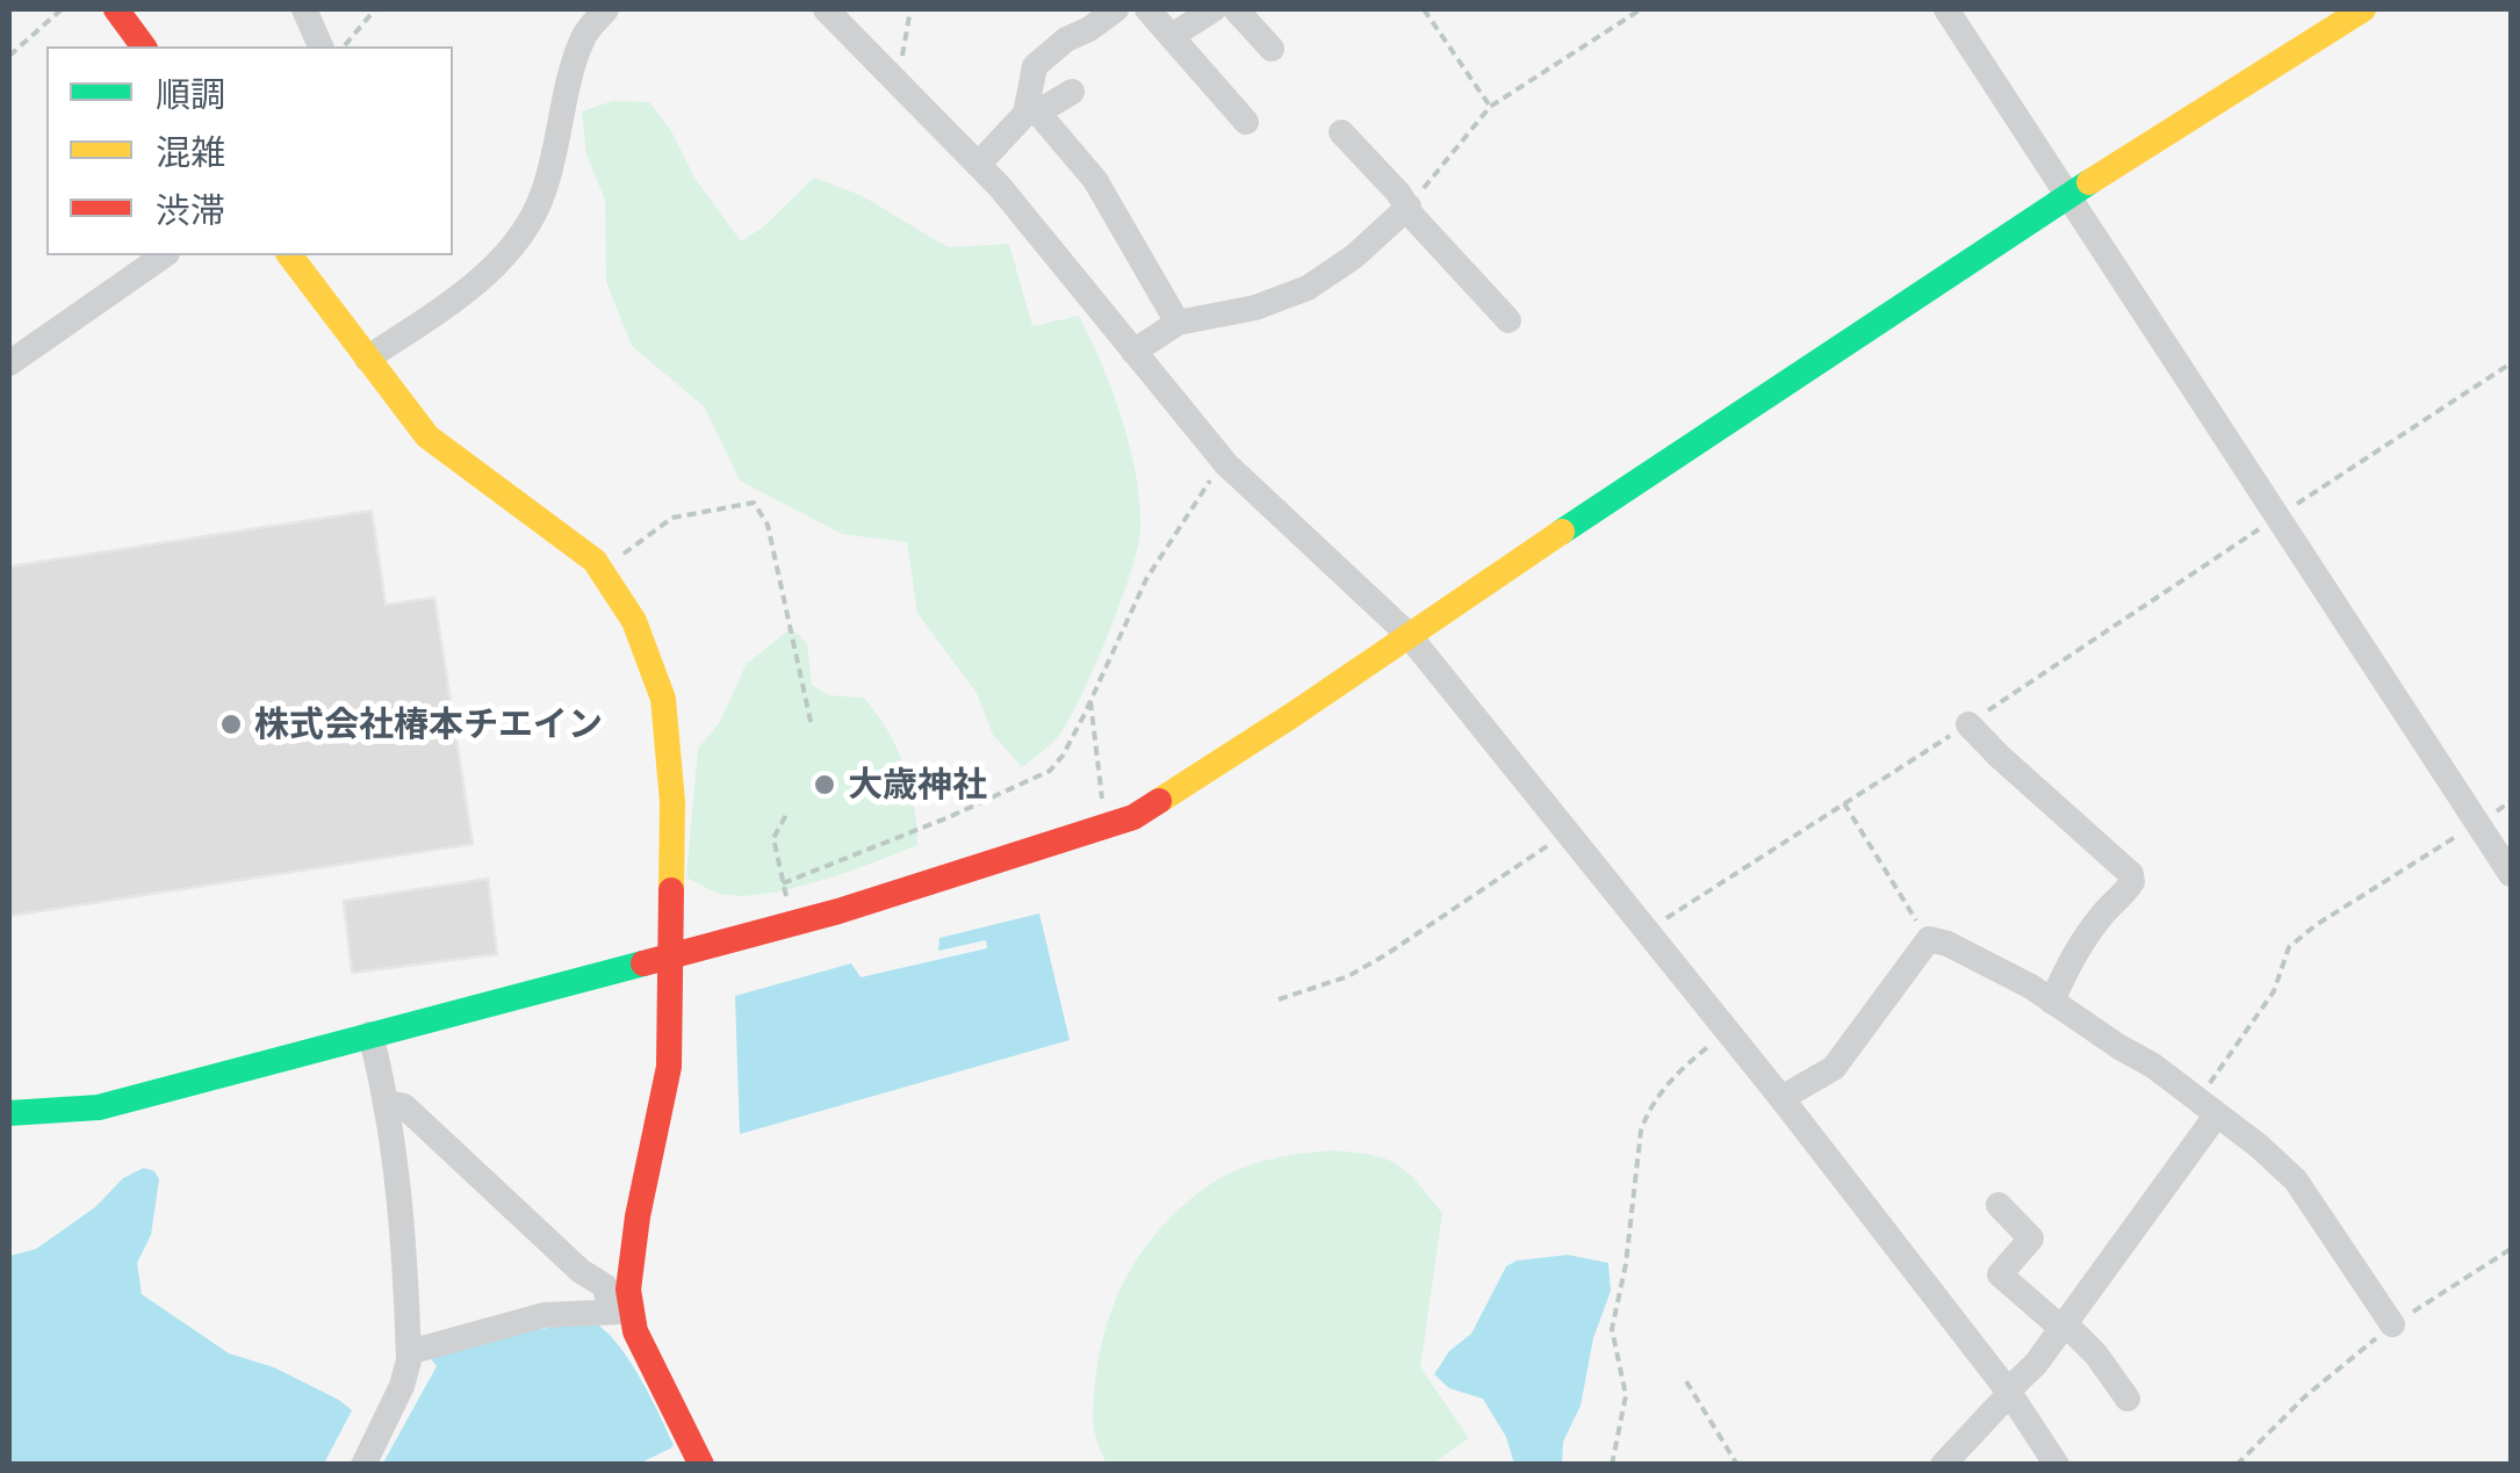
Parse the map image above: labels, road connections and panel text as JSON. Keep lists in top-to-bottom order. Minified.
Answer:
{"places":["株式会社椿本チエイン","大歳神社"],"legend":["順調","混雑","渋滞"]}
